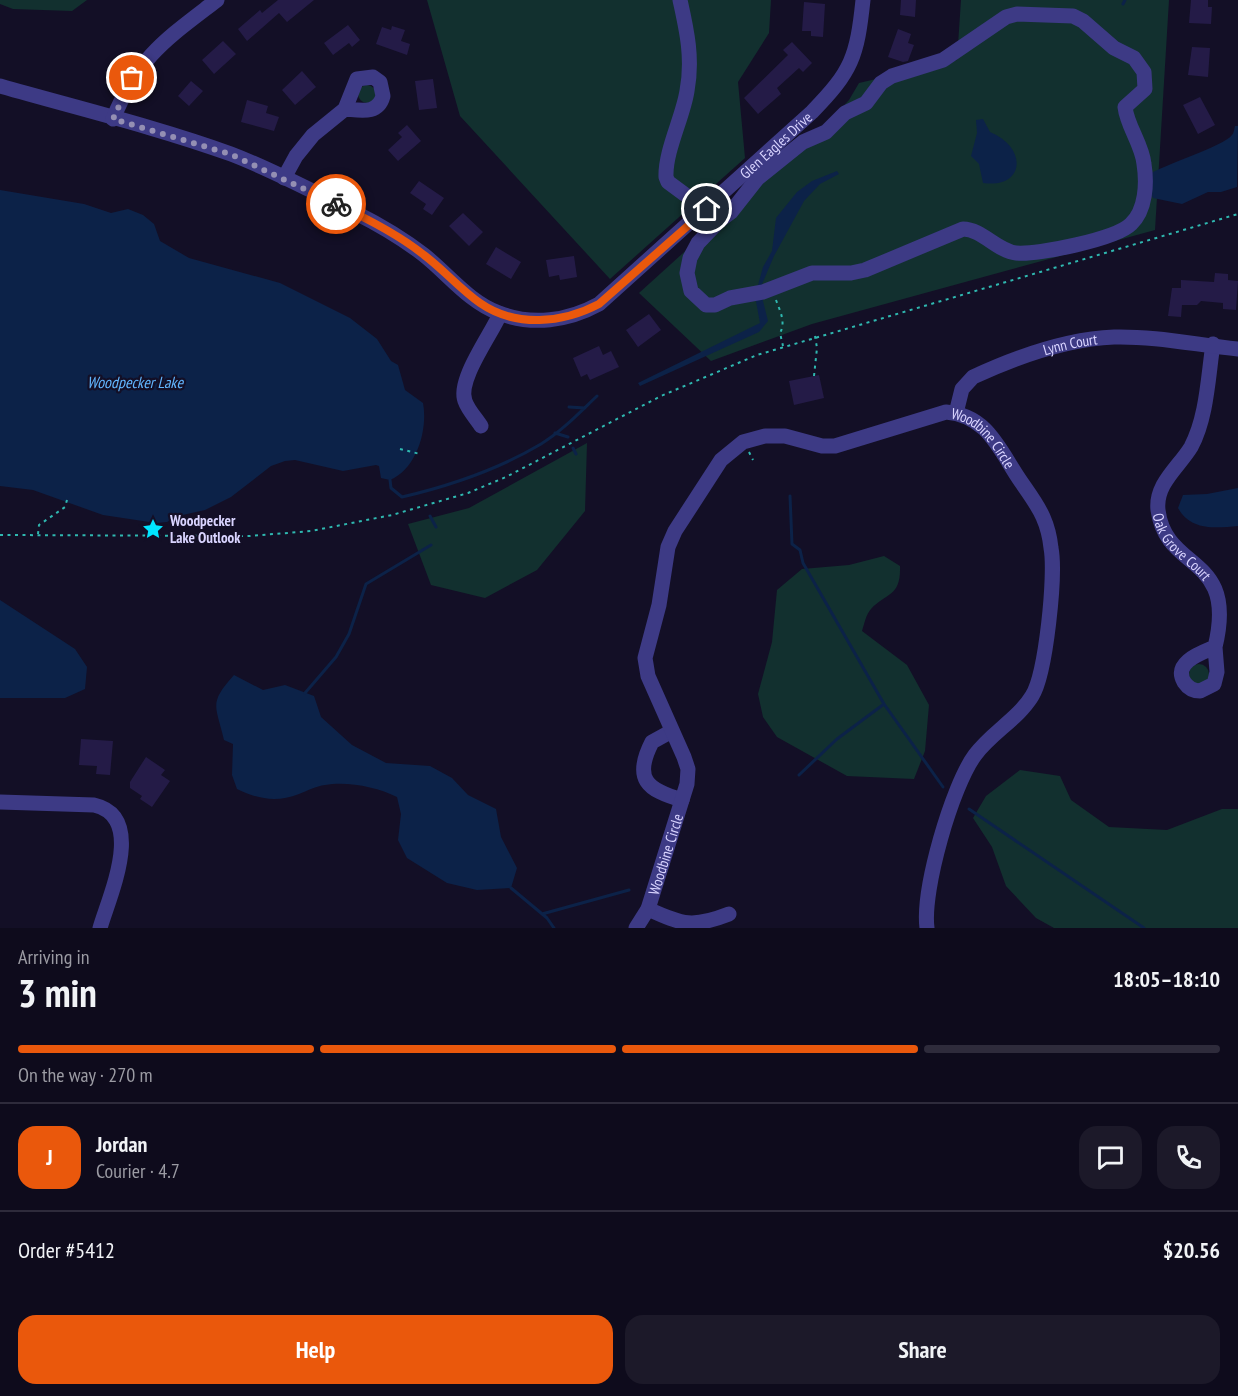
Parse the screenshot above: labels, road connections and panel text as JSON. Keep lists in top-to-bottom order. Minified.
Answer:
{"streets":{"street":["Glen Eagles Drive","Lynn Court","Woodbine Circle","Oak Grove Court"]},"crossings":[["Lynn Court","Woodbine Circle"],["Lynn Court","Oak Grove Court"]],"water":["Woodpecker Lake"],"places":{"place":["Woodpecker Lake Outlook"]},"page":{"heading":["3 min","Arriving in","18:05–18:10"],"panel":["Jordan","Courier · 4.7","Order #5412","$20.56"],"bar":"On the way · 270 m","round":"J","buttons":["Help","Share"]}}
